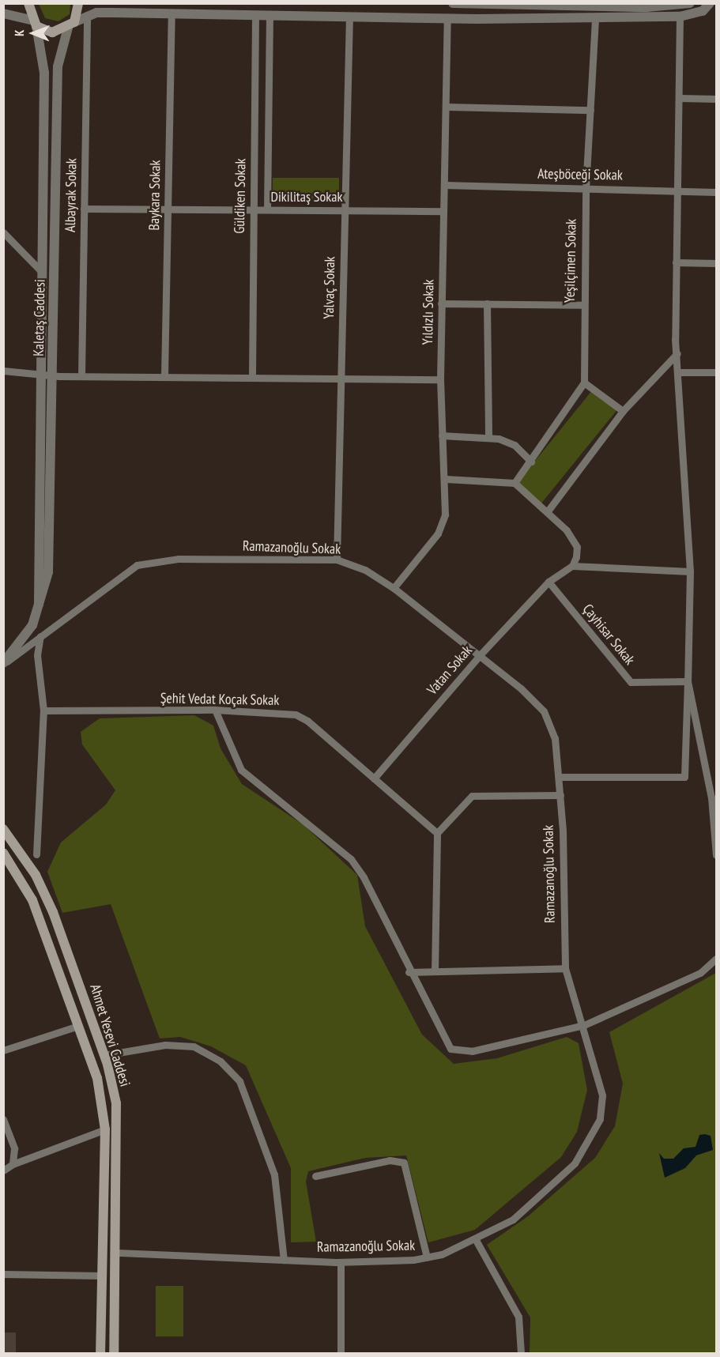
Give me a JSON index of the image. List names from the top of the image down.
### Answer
{
  "streets": {
    "main road": ["Ahmet Yesevi Caddesi"],
    "street": [
      "Ateşböceği Sokak",
      "Albayrak Sokak",
      "Baykara Sokak",
      "Güldiken Sokak",
      "Dikilitaş Sokak",
      "Yeşilçimen Sokak",
      "Yalvaç Sokak",
      "Yıldızlı Sokak",
      "Kaletaş Caddesi",
      "Ramazanoğlu Sokak",
      "Çayhisar Sokak",
      "Vatan Sokak",
      "Şehit Vedat Koçak Sokak"
    ]
  },
  "crossings": [
    ["Ateşböceği Sokak", "Yeşilçimen Sokak"],
    ["Ateşböceği Sokak", "Yıldızlı Sokak"],
    ["Albayrak Sokak", "Dikilitaş Sokak"],
    ["Baykara Sokak", "Dikilitaş Sokak"],
    ["Güldiken Sokak", "Dikilitaş Sokak"],
    ["Dikilitaş Sokak", "Yalvaç Sokak"],
    ["Dikilitaş Sokak", "Yıldızlı Sokak"],
    ["Yalvaç Sokak", "Ramazanoğlu Sokak"],
    ["Yıldızlı Sokak", "Ramazanoğlu Sokak"],
    ["Kaletaş Caddesi", "Ramazanoğlu Sokak"],
    ["Ramazanoğlu Sokak", "Vatan Sokak"],
    ["Ramazanoğlu Sokak", "Ahmet Yesevi Caddesi"],
    ["Çayhisar Sokak", "Vatan Sokak"],
    ["Vatan Sokak", "Şehit Vedat Koçak Sokak"]
  ],
  "north": "left"
}
